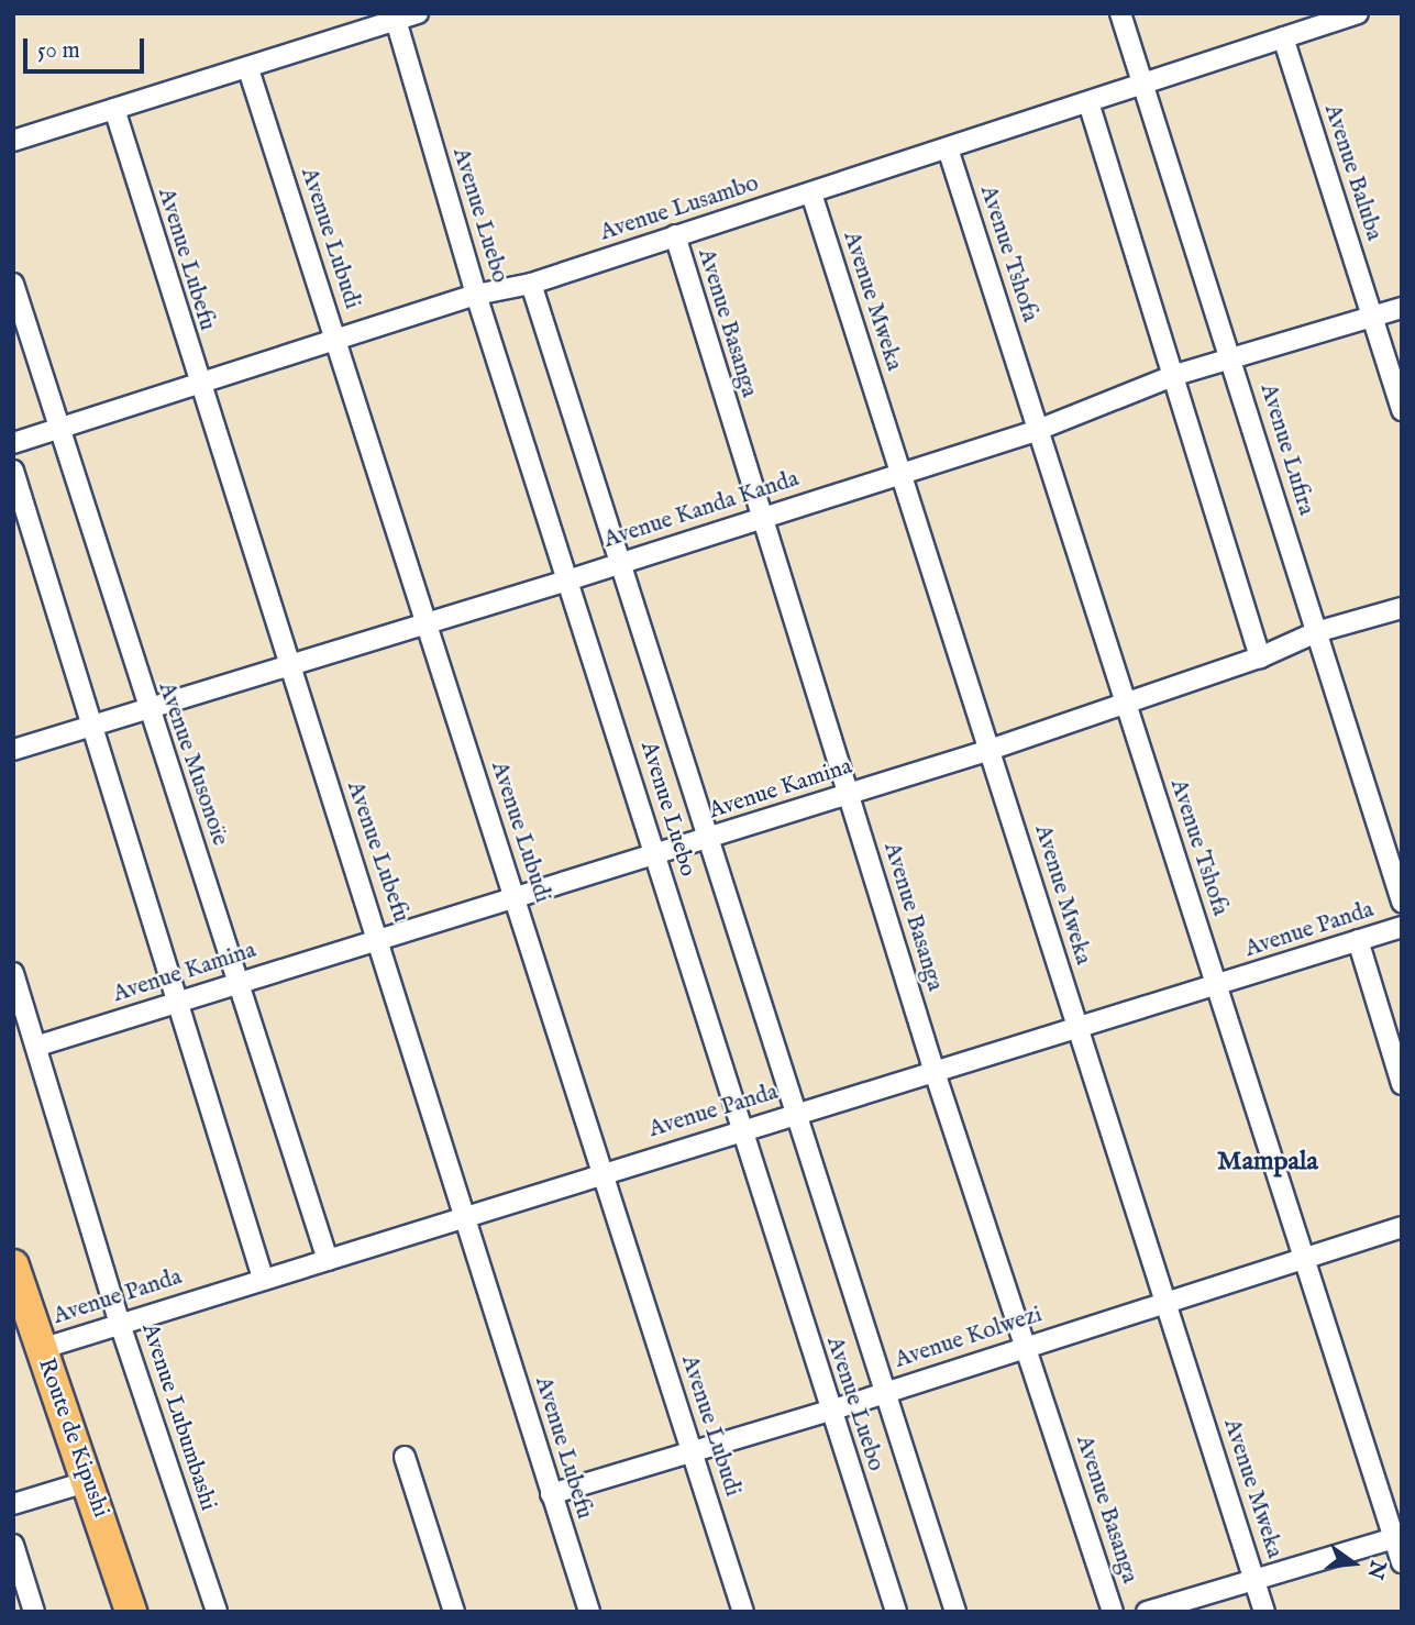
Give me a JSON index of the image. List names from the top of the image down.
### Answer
{
  "streets": {
    "highway": ["Route de Kipushi"],
    "street": [
      "Avenue Baluba",
      "Avenue Lusambo",
      "Avenue Luebo",
      "Avenue Lubudi",
      "Avenue Tshofa",
      "Avenue Lubefu",
      "Avenue Mweka",
      "Avenue Basanga",
      "Avenue Lufira",
      "Avenue Kanda Kanda",
      "Avenue Musonoïe",
      "Avenue Kamina",
      "Avenue Panda",
      "Avenue Kolwezi",
      "Avenue Lubumbashi"
    ]
  },
  "crossings": [
    ["Avenue Baluba", "Avenue Lusambo"],
    ["Avenue Baluba", "Avenue Kanda Kanda"],
    ["Avenue Lusambo", "Avenue Luebo"],
    ["Avenue Lusambo", "Avenue Lubudi"],
    ["Avenue Lusambo", "Avenue Tshofa"],
    ["Avenue Lusambo", "Avenue Lubefu"],
    ["Avenue Lusambo", "Avenue Mweka"],
    ["Avenue Lusambo", "Avenue Basanga"],
    ["Avenue Lusambo", "Avenue Lufira"],
    ["Avenue Lusambo", "Avenue Musonoïe"],
    ["Avenue Luebo", "Avenue Kanda Kanda"],
    ["Avenue Luebo", "Avenue Kamina"],
    ["Avenue Luebo", "Avenue Panda"],
    ["Avenue Luebo", "Avenue Kolwezi"],
    ["Avenue Lubudi", "Avenue Kanda Kanda"],
    ["Avenue Lubudi", "Avenue Kamina"],
    ["Avenue Lubudi", "Avenue Panda"],
    ["Avenue Lubudi", "Avenue Kolwezi"],
    ["Avenue Tshofa", "Avenue Kanda Kanda"],
    ["Avenue Tshofa", "Avenue Kamina"],
    ["Avenue Tshofa", "Avenue Panda"],
    ["Avenue Tshofa", "Avenue Kolwezi"],
    ["Avenue Lubefu", "Avenue Kanda Kanda"],
    ["Avenue Lubefu", "Avenue Kamina"],
    ["Avenue Lubefu", "Avenue Panda"],
    ["Avenue Lubefu", "Avenue Kolwezi"],
    ["Avenue Mweka", "Avenue Kanda Kanda"],
    ["Avenue Mweka", "Avenue Kamina"],
    ["Avenue Mweka", "Avenue Panda"],
    ["Avenue Mweka", "Avenue Kolwezi"],
    ["Avenue Basanga", "Avenue Kanda Kanda"],
    ["Avenue Basanga", "Avenue Kamina"],
    ["Avenue Basanga", "Avenue Panda"],
    ["Avenue Basanga", "Avenue Kolwezi"],
    ["Avenue Lufira", "Avenue Kanda Kanda"],
    ["Avenue Lufira", "Avenue Kamina"],
    ["Avenue Kanda Kanda", "Avenue Musonoïe"],
    ["Avenue Musonoïe", "Avenue Kamina"],
    ["Avenue Musonoïe", "Avenue Panda"],
    ["Avenue Kamina", "Avenue Lubumbashi"],
    ["Avenue Panda", "Avenue Lubumbashi"],
    ["Avenue Panda", "Route de Kipushi"]
  ],
  "districts": ["Mampala"],
  "scale_bar": "50 m",
  "north": "right"
}
